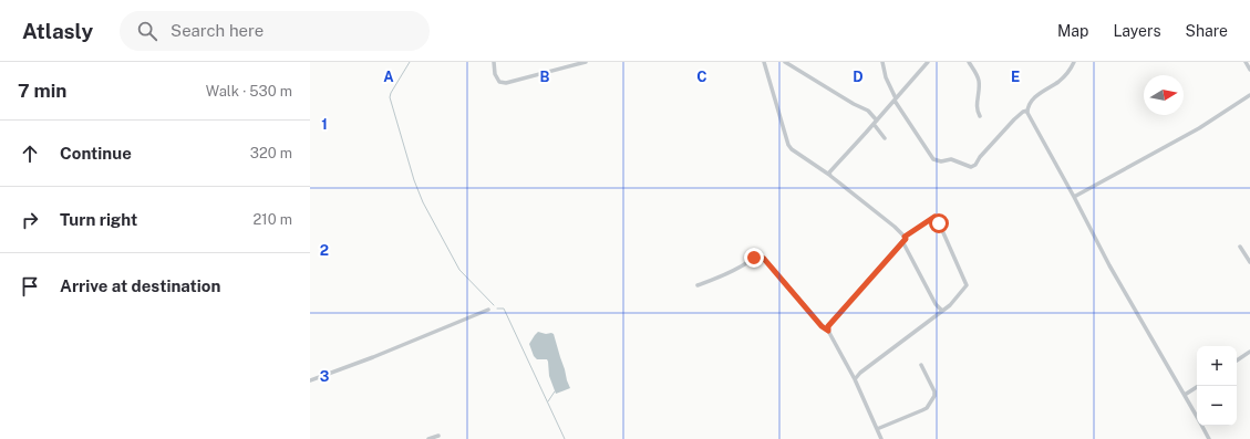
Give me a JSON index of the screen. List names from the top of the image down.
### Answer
{
  "north": "right",
  "page": {
    "header": "Atlasly",
    "search": "Search here",
    "nav": ["Map", "Layers", "Share"],
    "heading": ["7 min", "Walk · 530 m"],
    "list": [
      ["Continue", "320 m"],
      ["Turn right", "210 m"],
      "Arrive at destination"
    ],
    "map_buttons": ["+", "−"]
  },
  "grid": {
    "columns": [
      "A",
      "B",
      "C",
      "D",
      "E"
    ],
    "rows": ["1", "2", "3"]
  }
}
